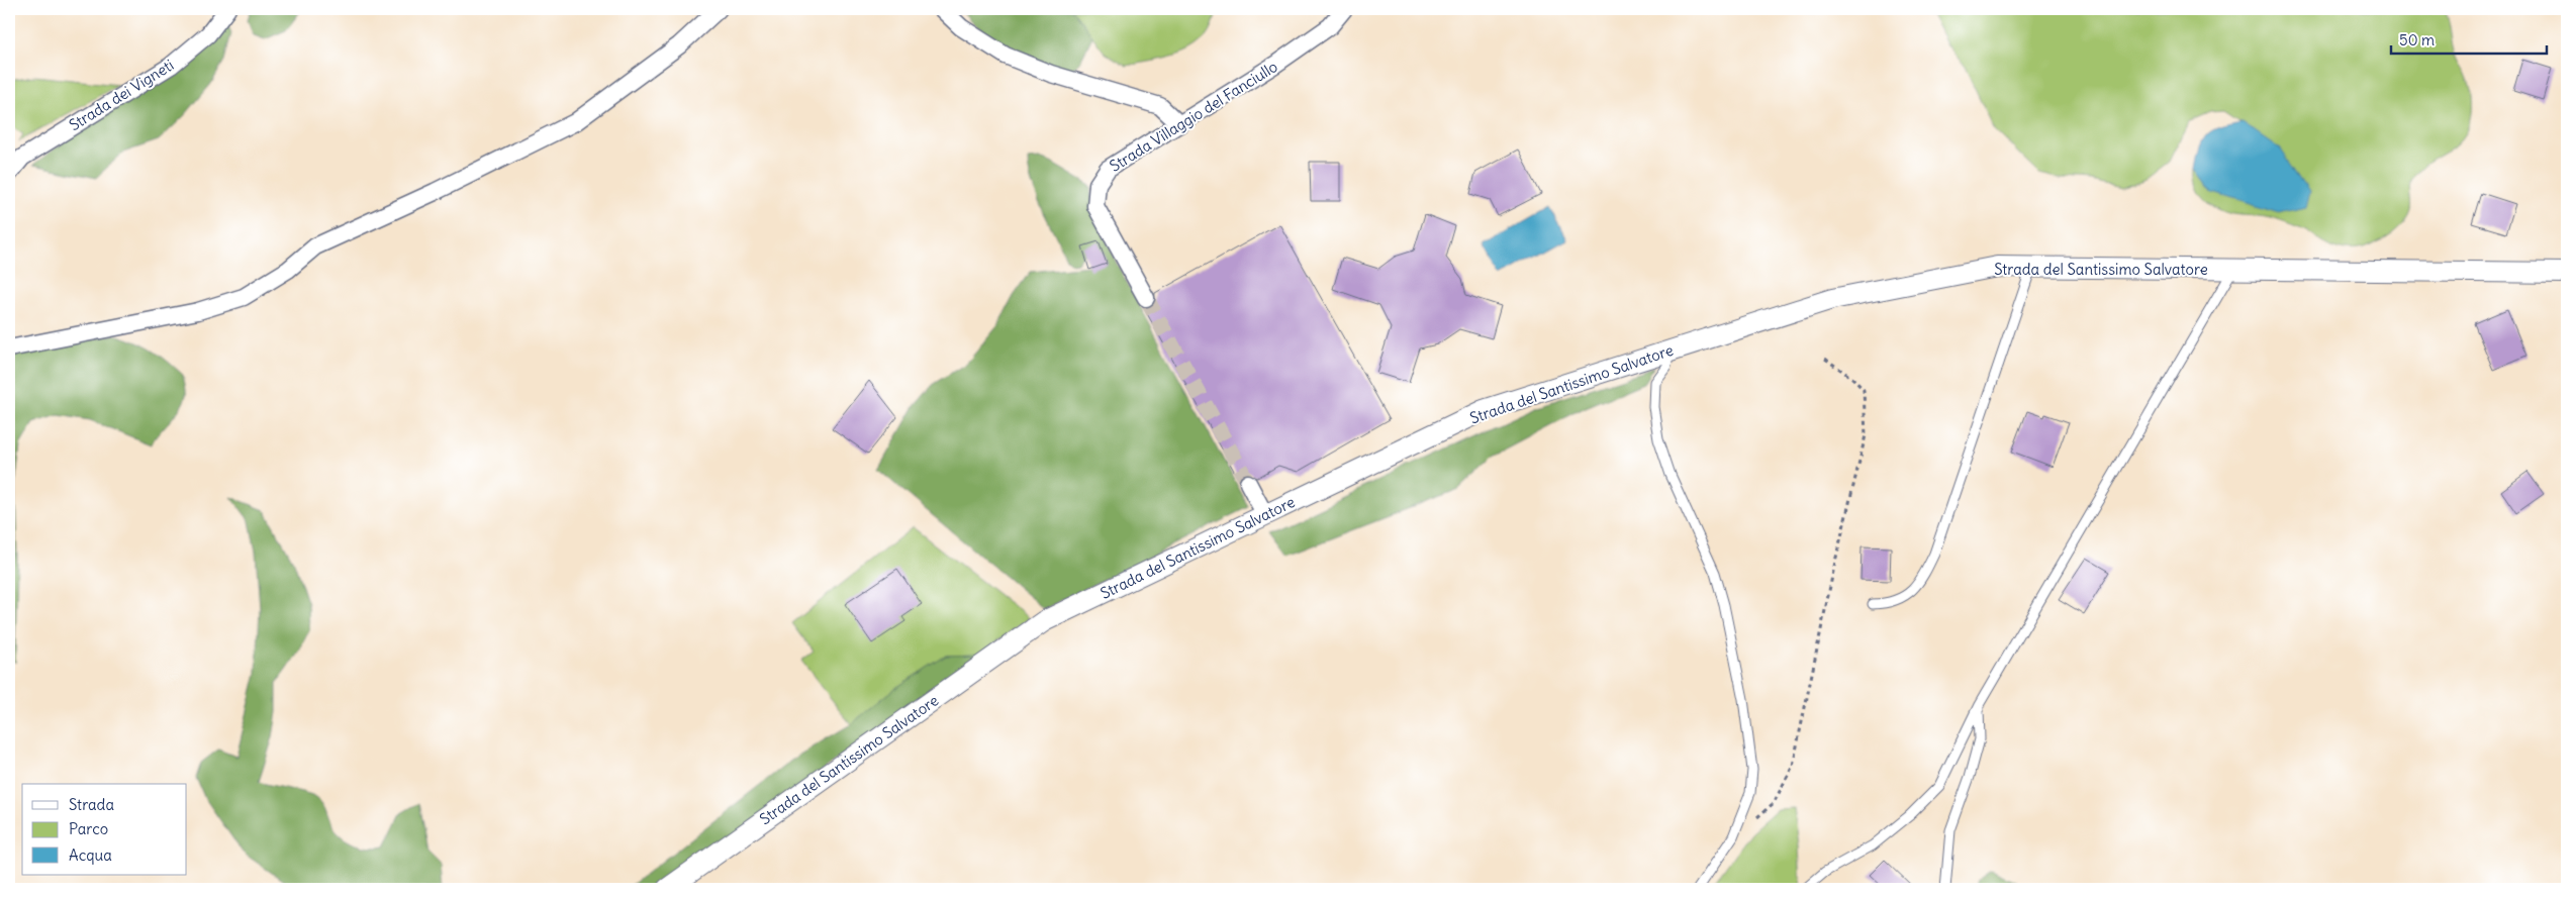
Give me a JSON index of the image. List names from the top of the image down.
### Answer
{
  "streets": {
    "street": ["Strada dei Vigneti", "Strada Villaggio del Fanciullo", "Strada del Santissimo Salvatore"]
  },
  "legend": ["Strada", "Parco", "Acqua"],
  "scale_bar": "50 m"
}
